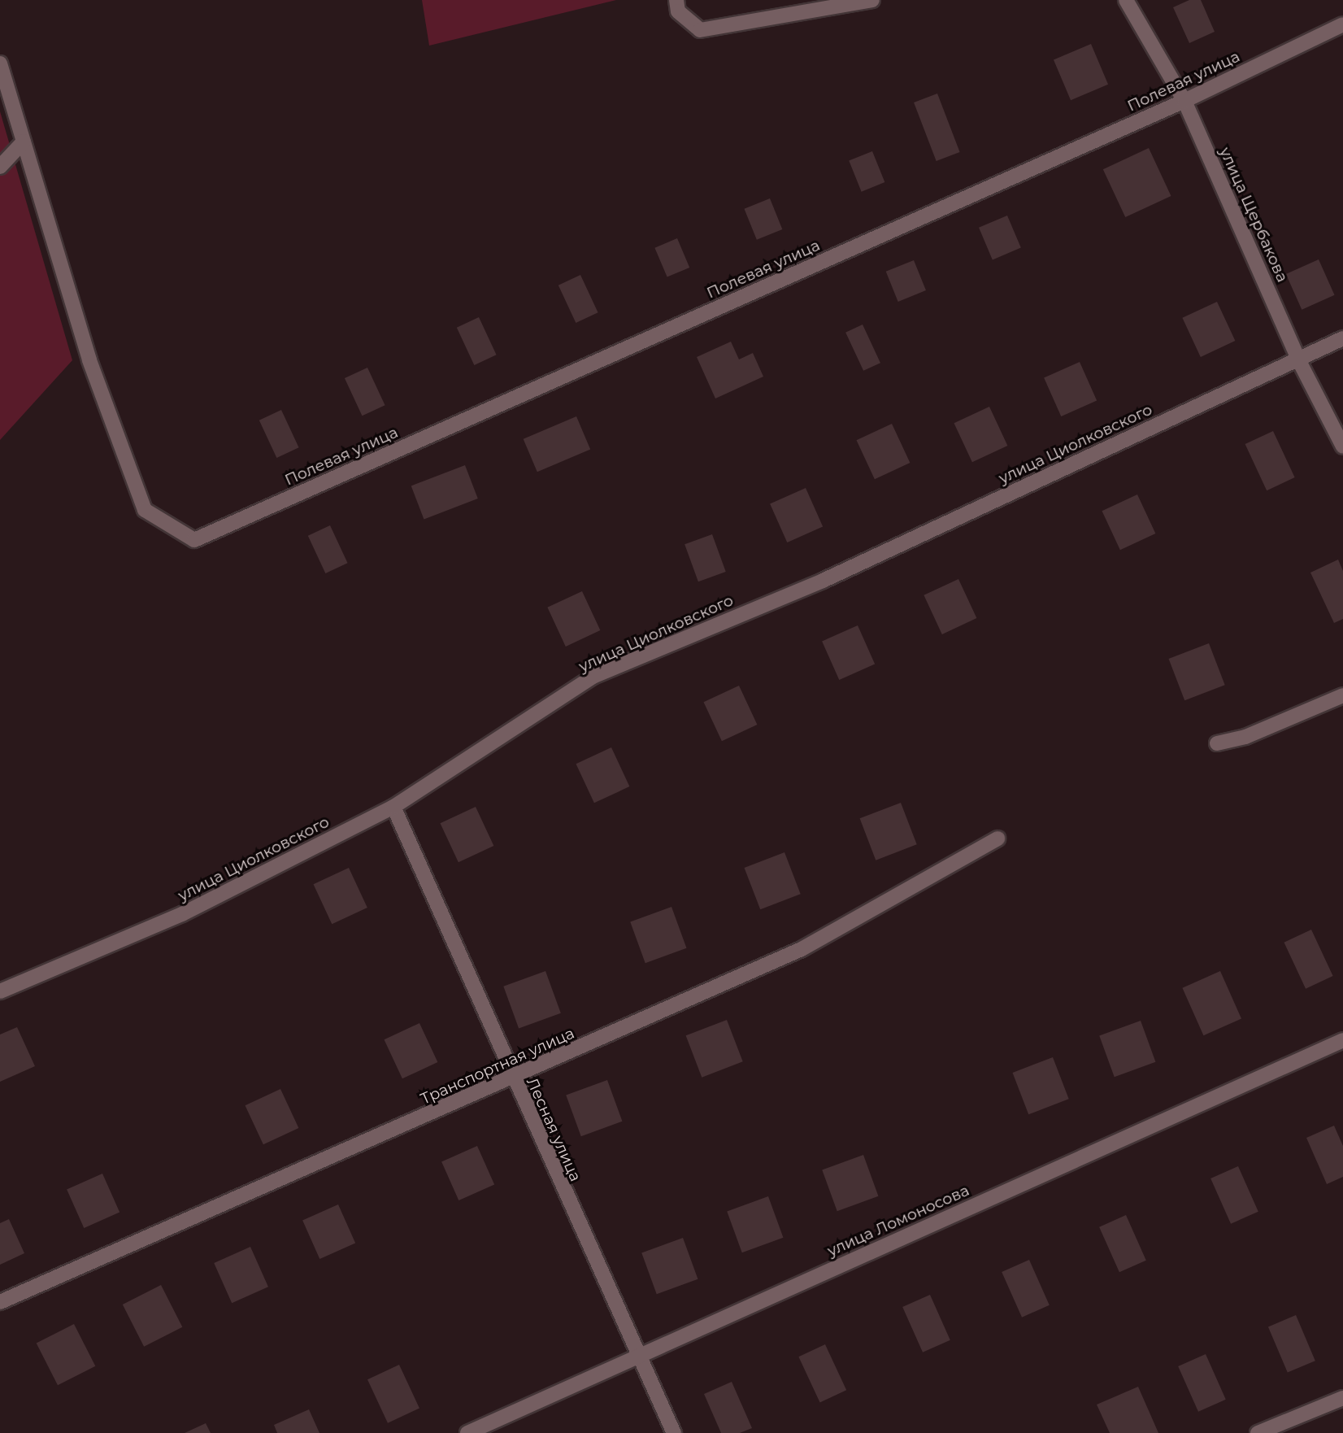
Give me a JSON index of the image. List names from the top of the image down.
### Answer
{
  "streets": {
    "street": [
      "Полевая улица",
      "улица Щербакова",
      "улица Циолковского",
      "Транспортная улица",
      "Лесная улица",
      "улица Ломоносова"
    ]
  },
  "crossings": [
    ["Полевая улица", "улица Щербакова"],
    ["улица Щербакова", "улица Циолковского"],
    ["улица Циолковского", "Лесная улица"],
    ["Транспортная улица", "Лесная улица"],
    ["Лесная улица", "улица Ломоносова"]
  ]
}
